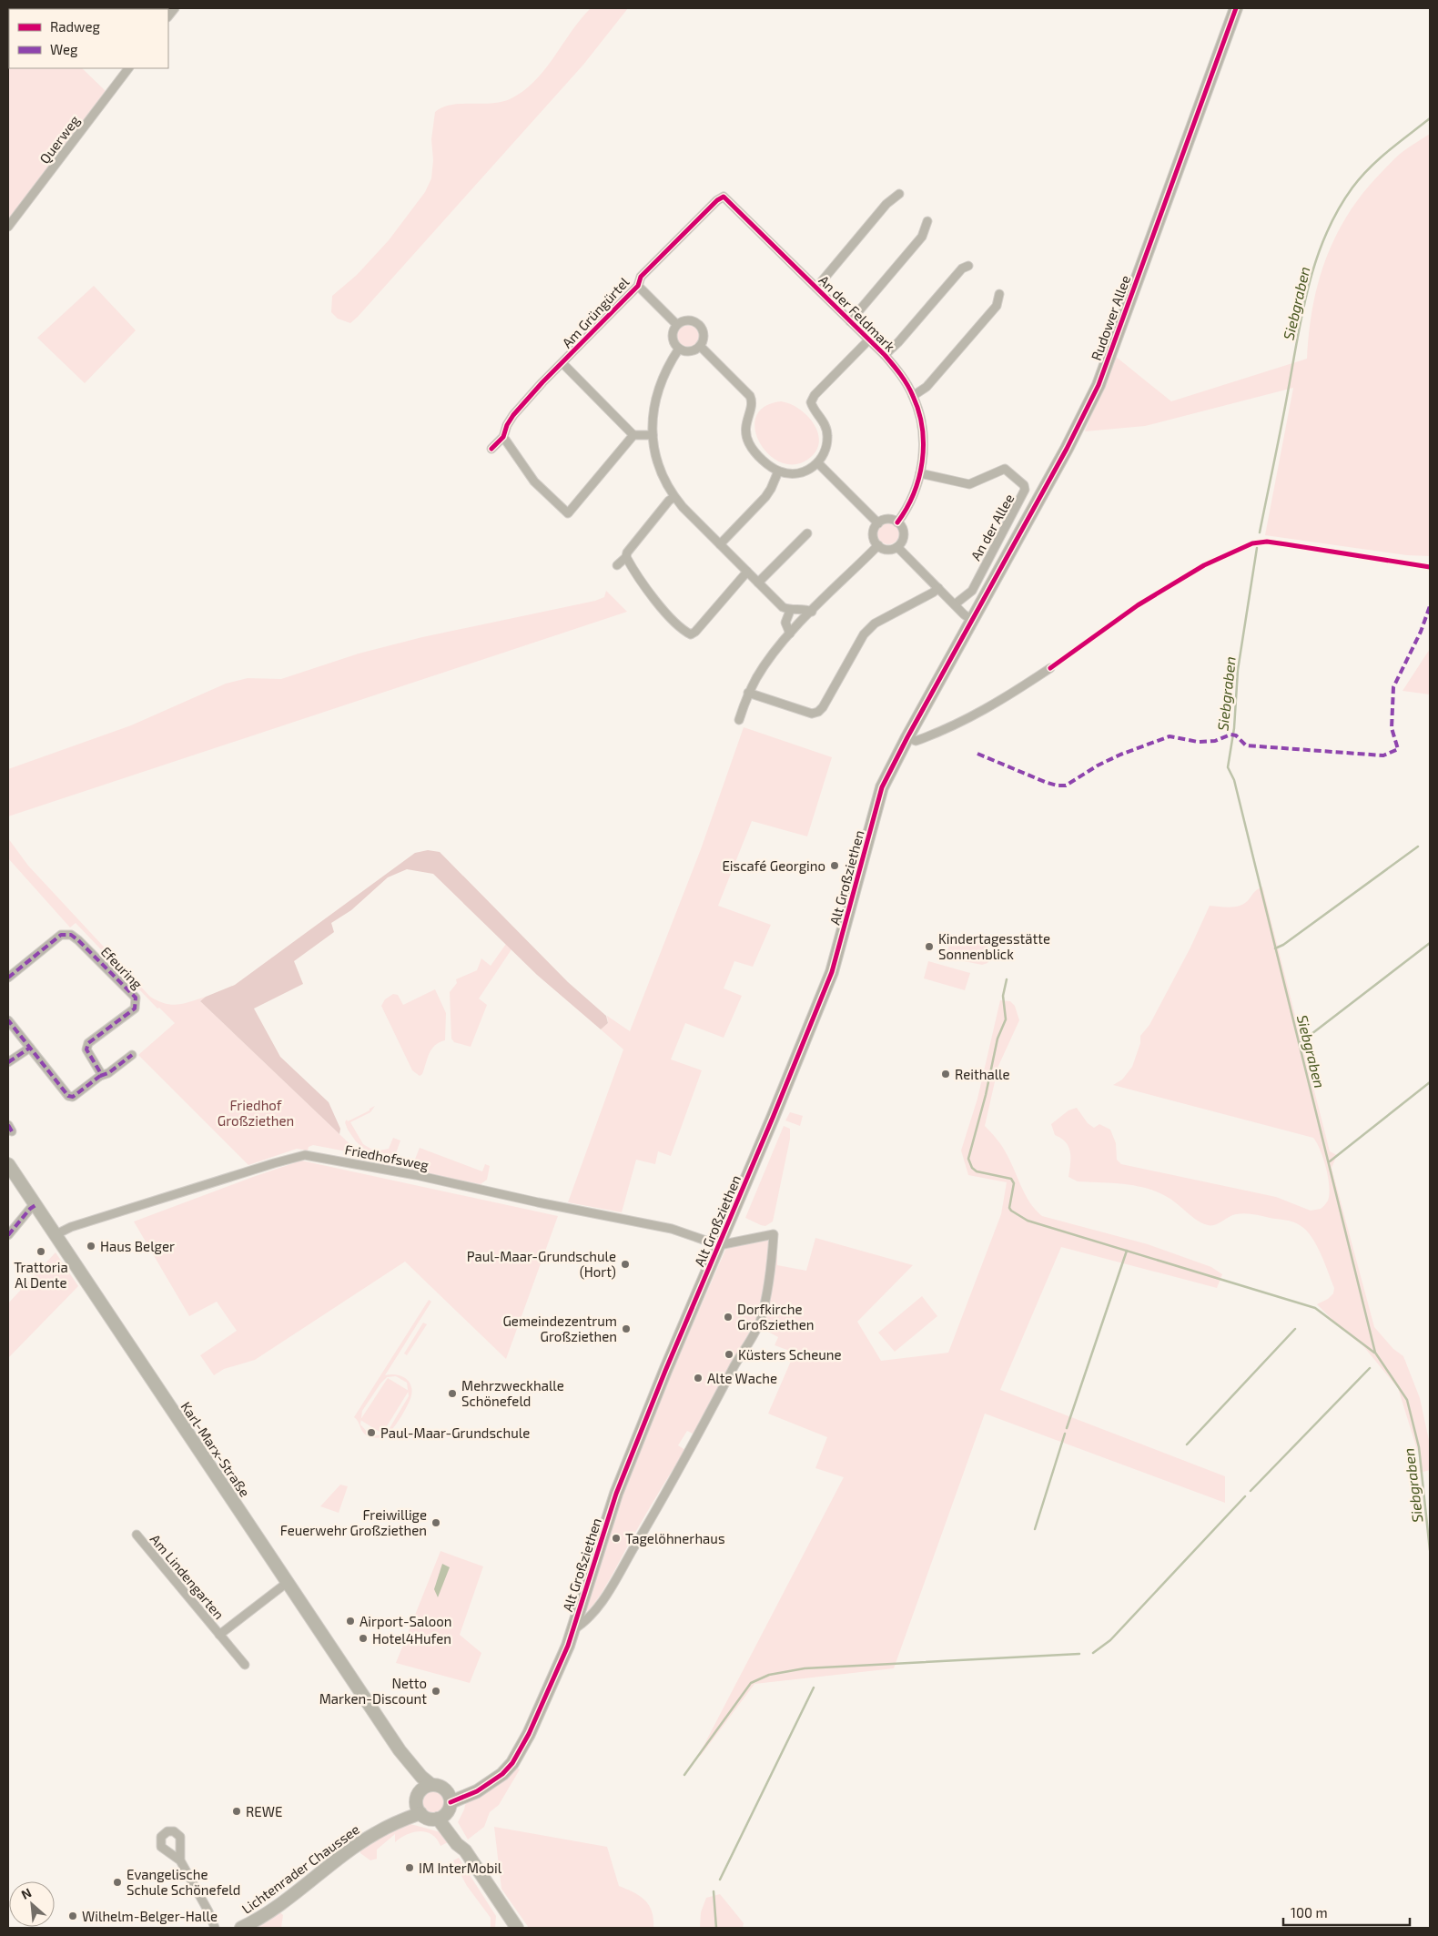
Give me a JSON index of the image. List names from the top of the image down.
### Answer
{
  "streets": {
    "street": [
      "Querweg",
      "Am Grüngürtel",
      "An der Feldmark",
      "Rudower Allee",
      "An der Allee",
      "Alt Großziethen",
      "Efeuring",
      "Friedhofsweg",
      "Karl-Marx-Straße",
      "Am Lindengarten",
      "Lichtenrader Chaussee"
    ]
  },
  "crossings": [
    ["Am Grüngürtel", "An der Feldmark"],
    ["An der Feldmark", "An der Allee"],
    ["Rudower Allee", "Alt Großziethen"],
    ["Alt Großziethen", "Friedhofsweg"],
    ["Friedhofsweg", "Karl-Marx-Straße"],
    ["Karl-Marx-Straße", "Am Lindengarten"]
  ],
  "water": ["Siebgraben"],
  "parks": ["Friedhof Großziethen"],
  "places": [
    "Eiscafé Georgino",
    "Kindertagesstätte Sonnenblick",
    "Reithalle",
    "Haus Belger",
    "Trattoria Al Dente",
    "Paul-Maar-Grundschule (Hort)",
    "Dorfkirche Großziethen",
    "Gemeindezentrum Großziethen",
    "Küsters Scheune",
    "Alte Wache",
    "Mehrzweckhalle Schönefeld",
    "Paul-Maar-Grundschule",
    "Freiwillige Feuerwehr Großziethen",
    "Tagelöhnerhaus",
    "Airport-Saloon",
    "Hotel4Hufen",
    "Netto Marken-Discount",
    "REWE",
    "IM InterMobil",
    "Evangelische Schule Schönefeld",
    "Wilhelm-Belger-Halle"
  ],
  "legend": ["Radweg", "Weg"],
  "scale_bar": "100 m",
  "north": "top left"
}
